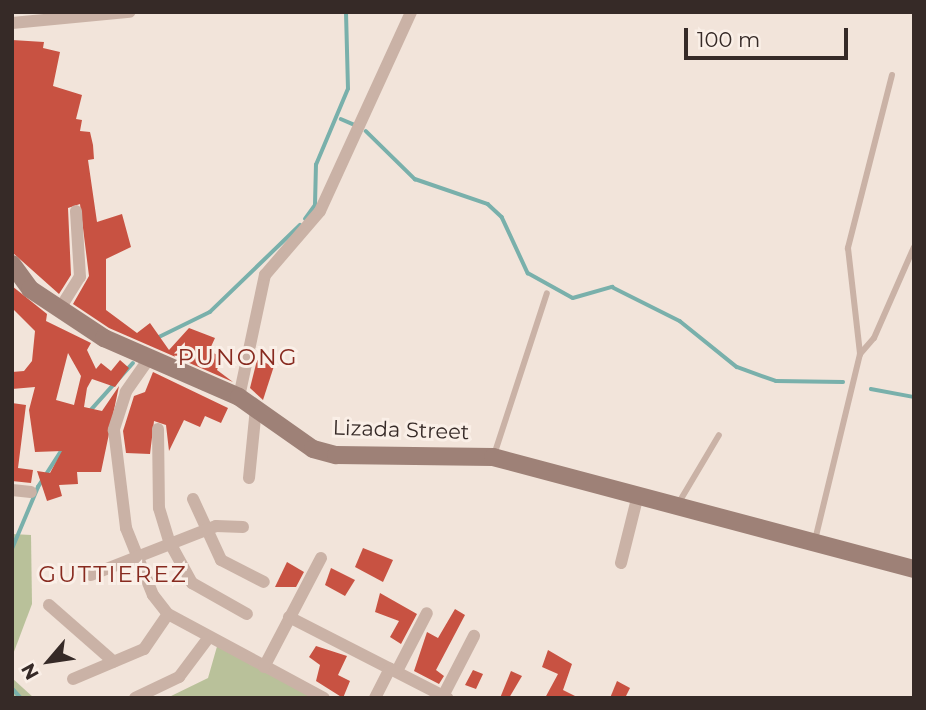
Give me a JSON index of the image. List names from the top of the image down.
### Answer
{
  "streets": {
    "street": ["Lizada Street"]
  },
  "districts": ["PUNONG", "GUTTIEREZ"],
  "scale_bar": "100 m",
  "north": "bottom left"
}
